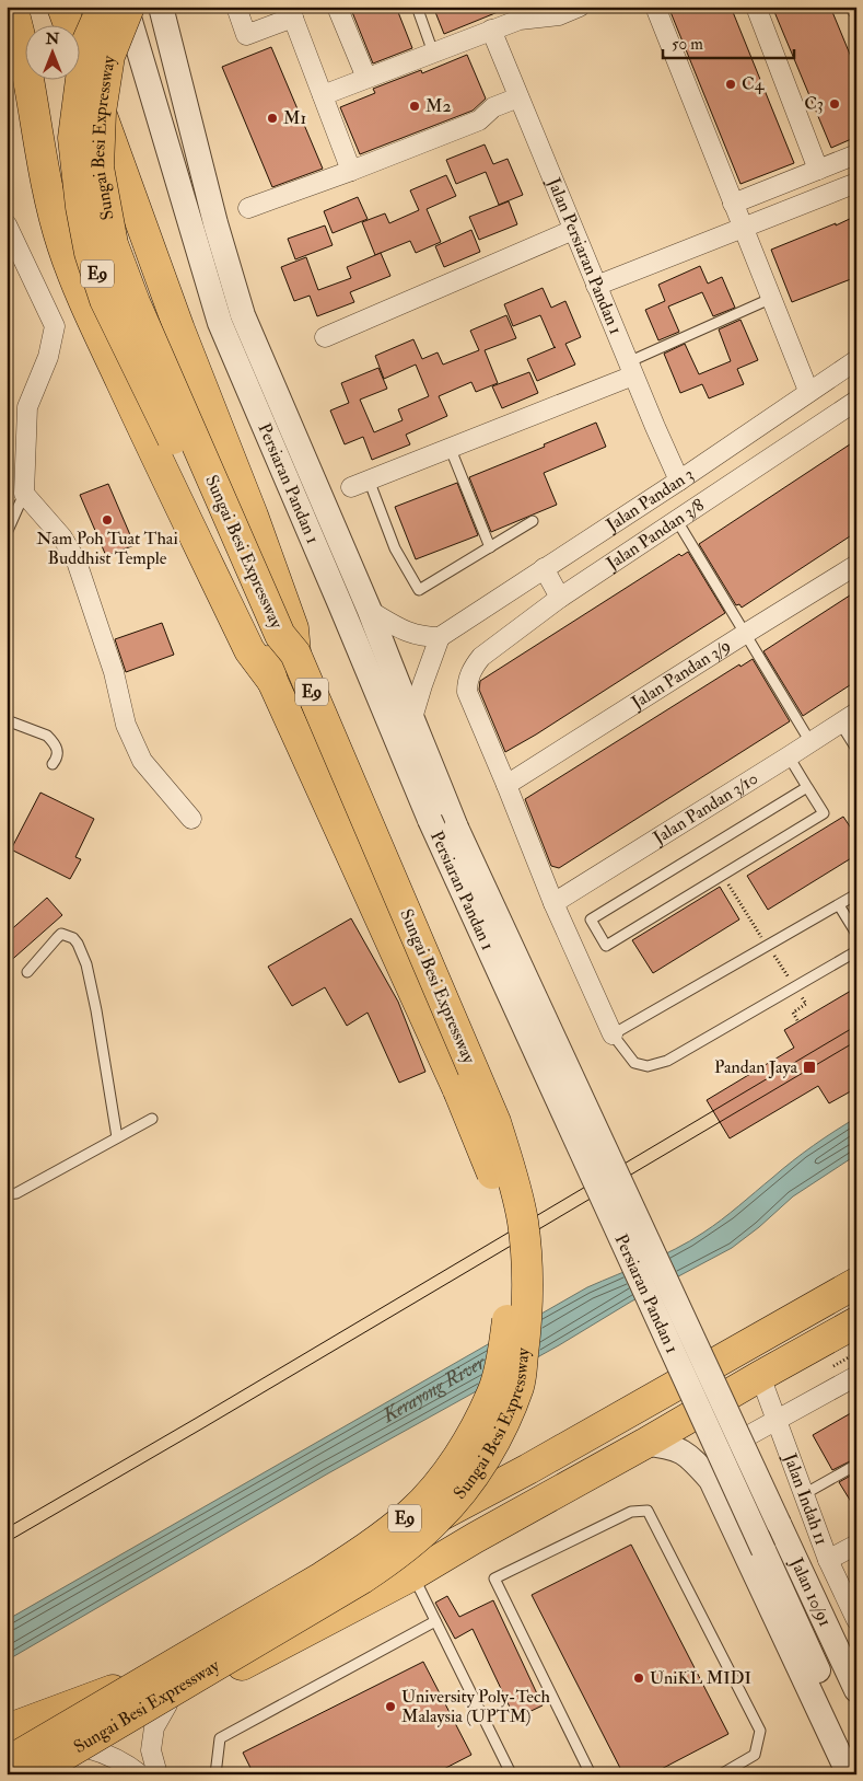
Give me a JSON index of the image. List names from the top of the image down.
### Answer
{
  "streets": {
    "highway": ["Sungai Besi Expressway", "E9"],
    "street": [
      "Jalan Persiaran Pandan 1",
      "Persiaran Pandan 1",
      "Jalan Pandan 3",
      "Jalan Pandan 3/8",
      "Jalan Pandan 3/9",
      "Jalan Pandan 3/10",
      "Jalan Indah 11",
      "Jalan 10/91"
    ]
  },
  "crossings": [
    ["Sungai Besi Expressway", "Persiaran Pandan 1"],
    ["Jalan Persiaran Pandan 1", "Jalan Pandan 3"],
    ["Persiaran Pandan 1", "Jalan 10/91"],
    ["Jalan Pandan 3/8", "Jalan Pandan 3/9"]
  ],
  "water": ["Kerayong River"],
  "places": {
    "other": [
      "C4",
      "C3",
      "M2",
      "M1",
      "Nam Poh Tuat Thai Buddhist Temple",
      "UniKL MIDI",
      "University Poly-Tech Malaysia (UPTM)"
    ],
    "transit": ["Pandan Jaya"]
  },
  "scale_bar": "50 m",
  "north": "top"
}
